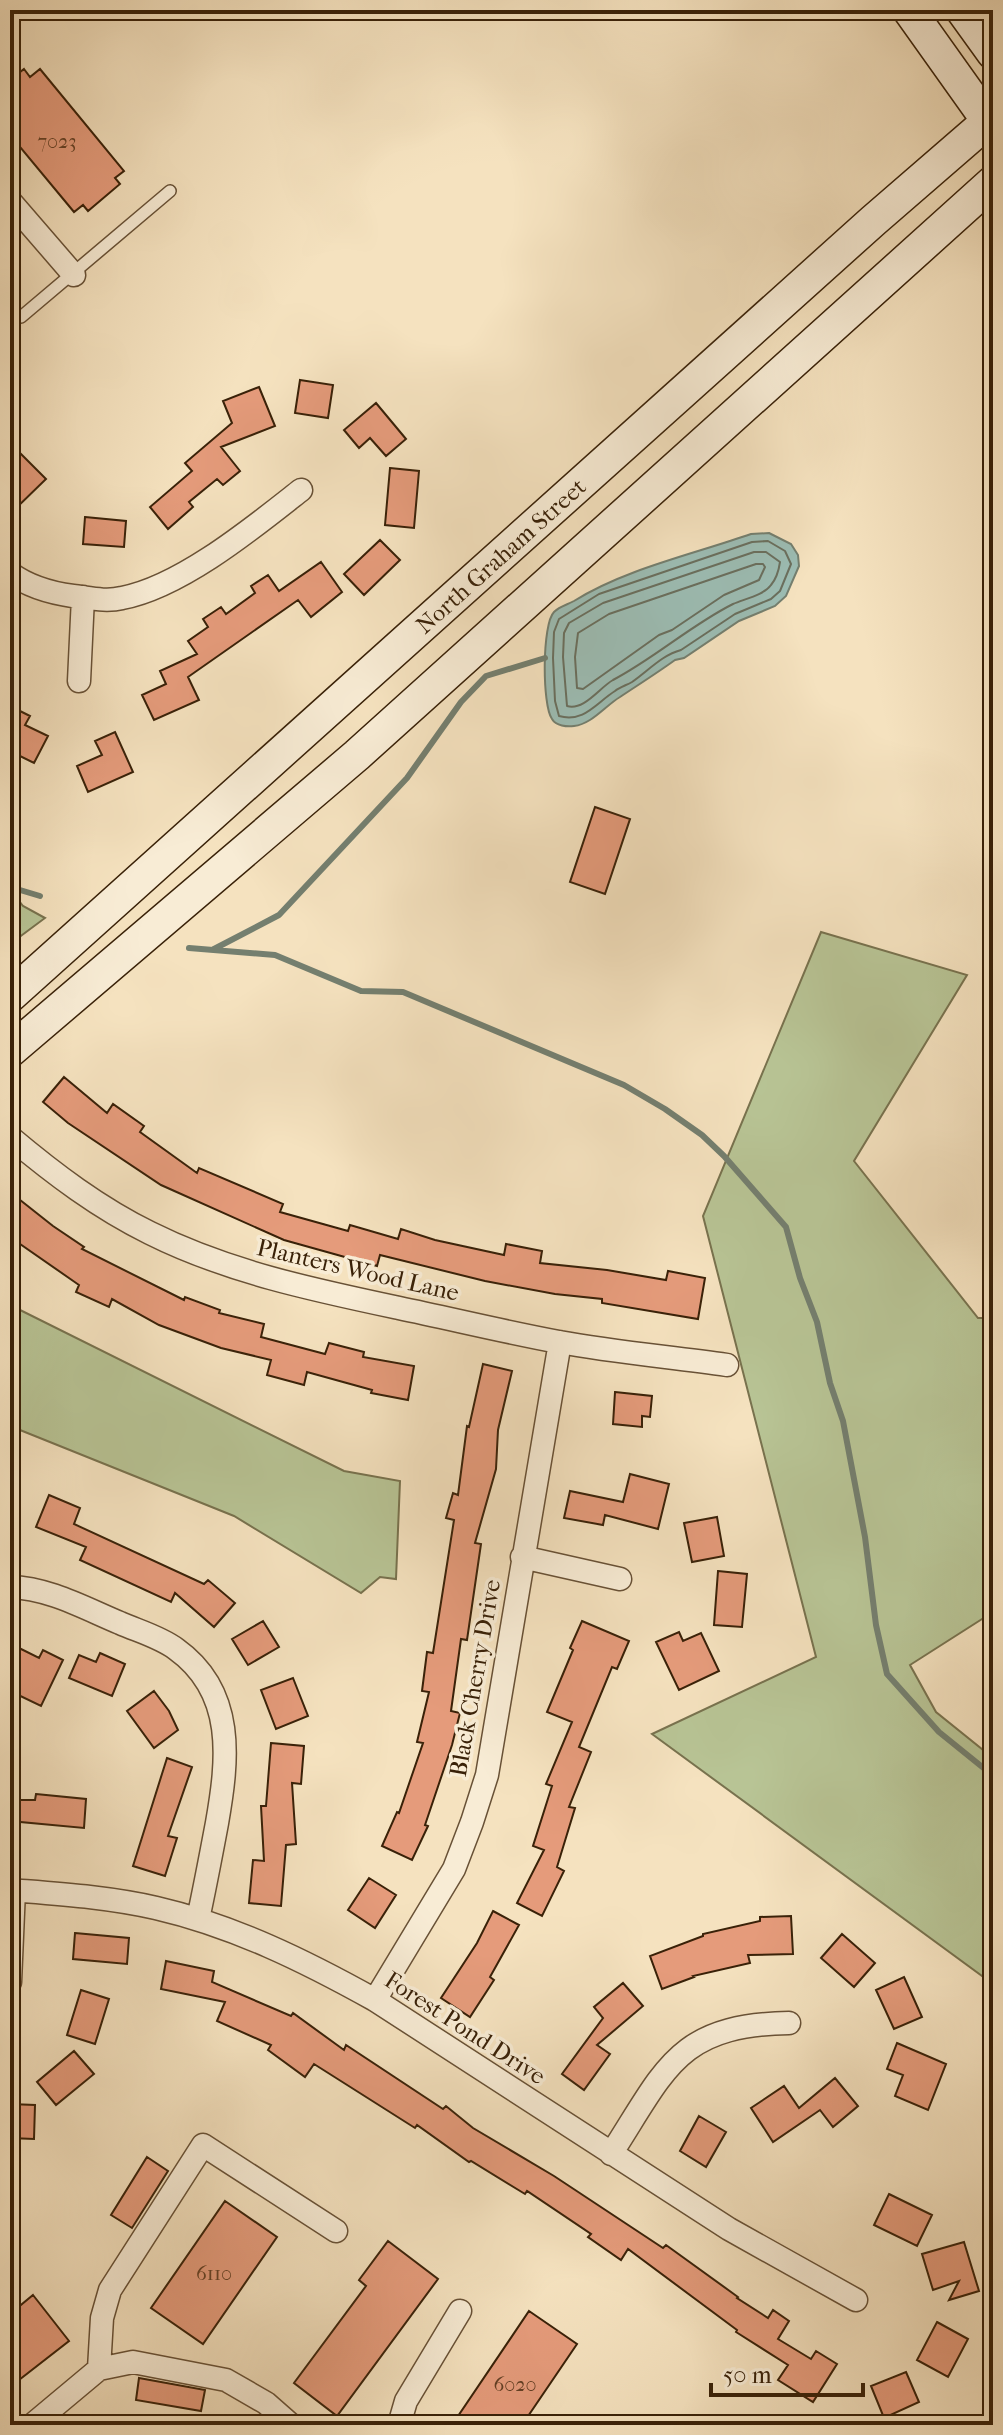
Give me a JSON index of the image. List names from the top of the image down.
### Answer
{
  "streets": {
    "main road": ["North Graham Street"],
    "street": ["Planters Wood Lane", "Black Cherry Drive", "Forest Pond Drive"]
  },
  "crossings": [
    ["Planters Wood Lane", "Black Cherry Drive"],
    ["Black Cherry Drive", "Forest Pond Drive"]
  ],
  "house_numbers": ["7023", "6110", "6020"],
  "scale_bar": "50 m"
}
